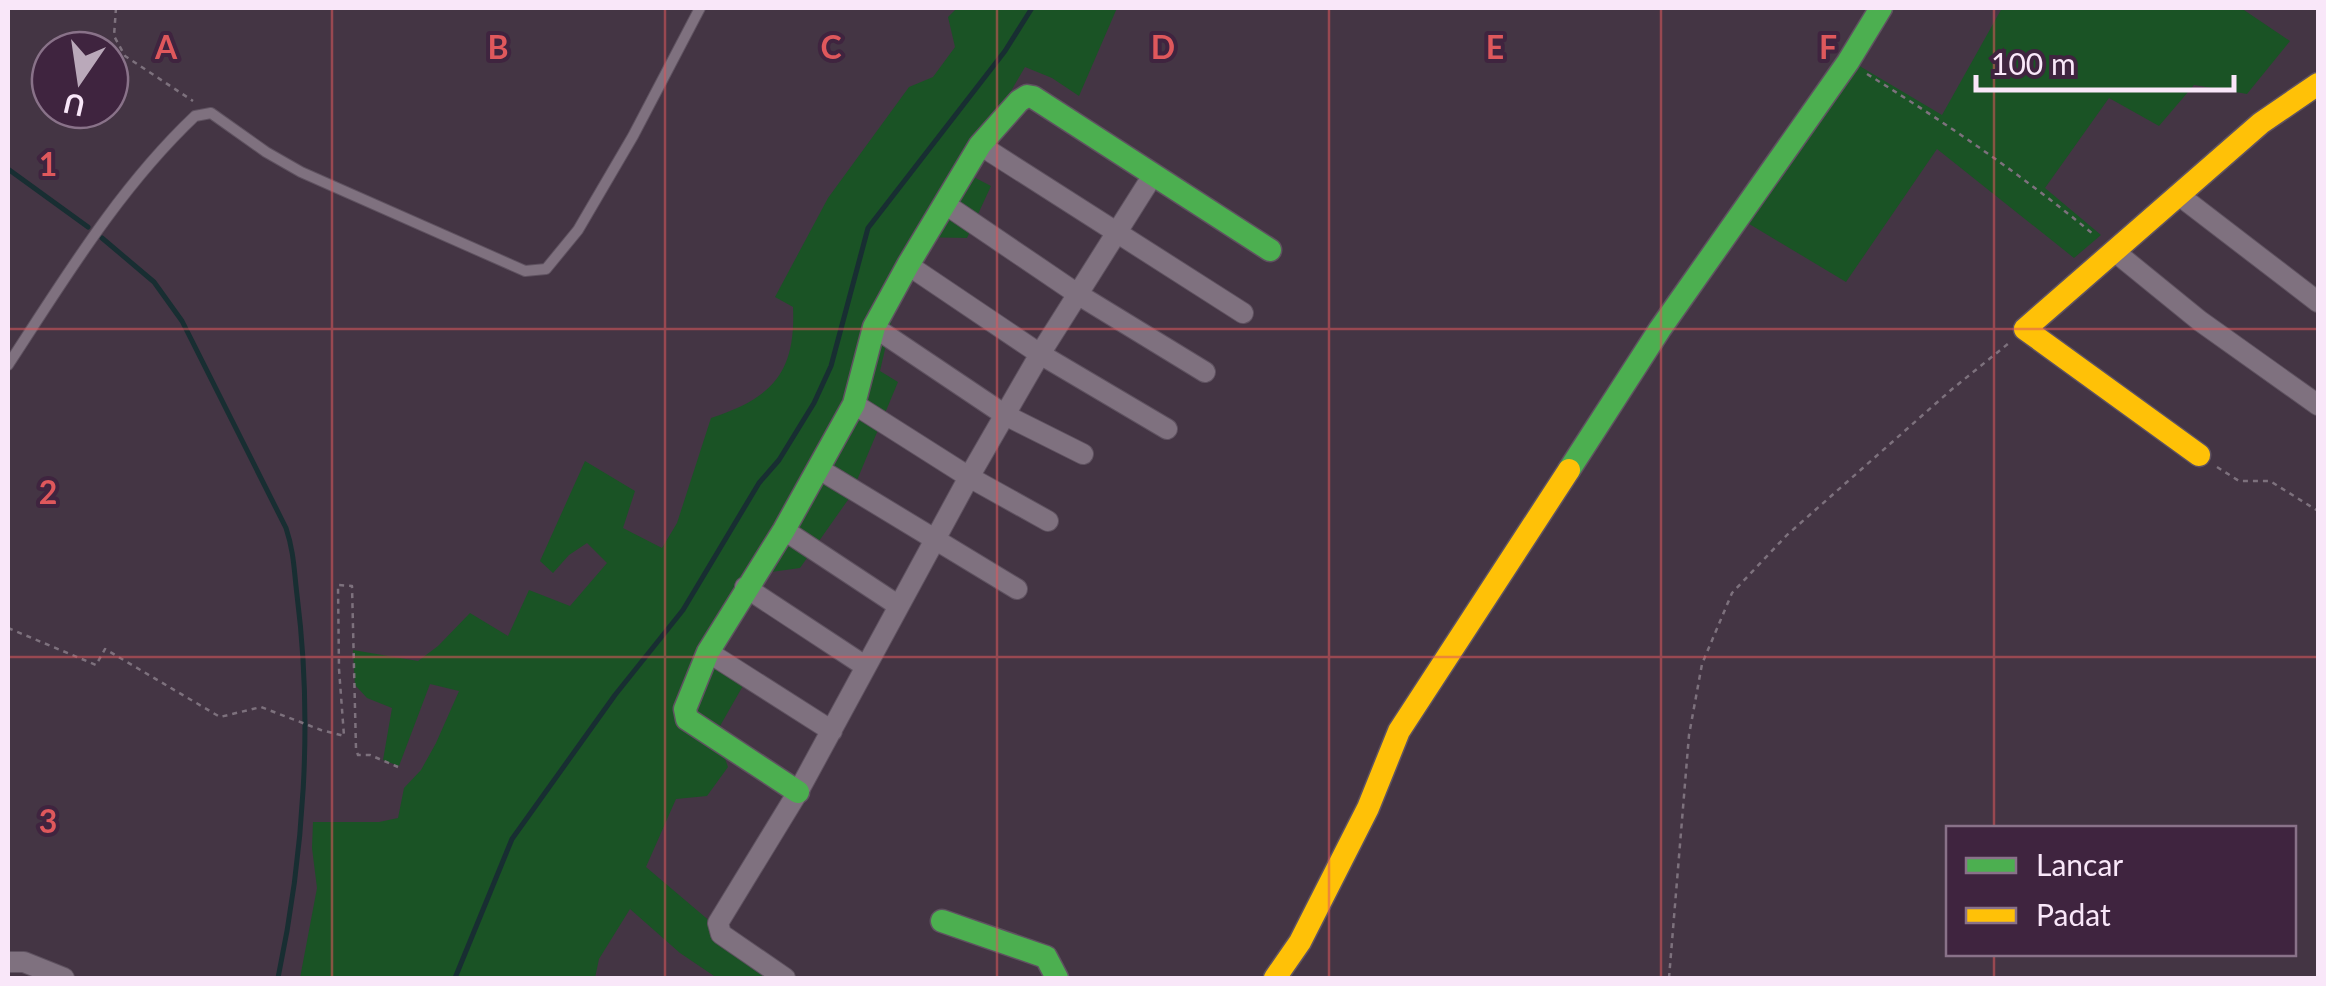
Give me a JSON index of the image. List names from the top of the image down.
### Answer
{
  "legend": ["Lancar", "Padat"],
  "scale_bar": "100 m",
  "north": "bottom",
  "grid": {
    "columns": [
      "A",
      "B",
      "C",
      "D",
      "E",
      "F"
    ],
    "rows": ["1", "2", "3"]
  }
}
